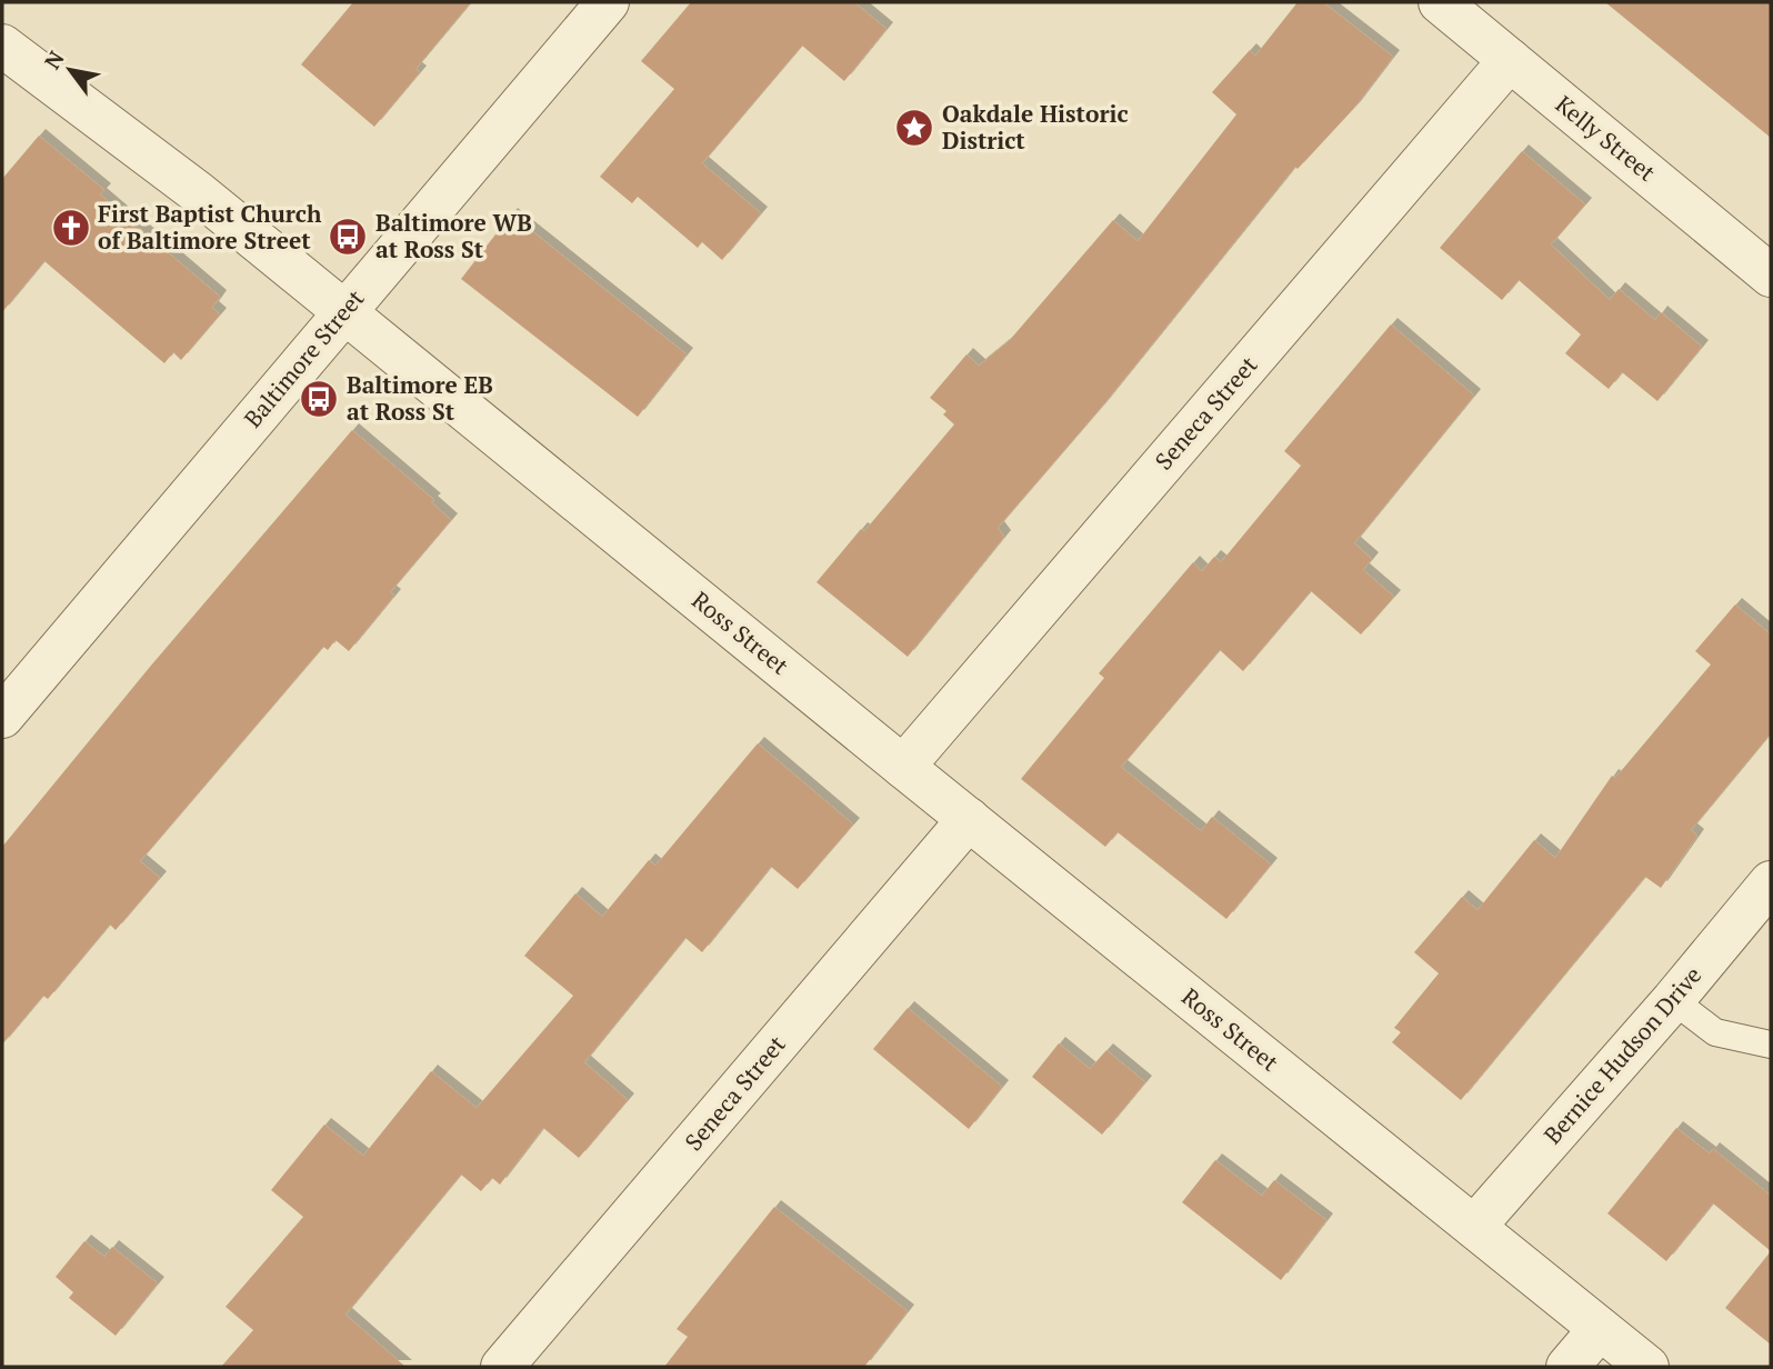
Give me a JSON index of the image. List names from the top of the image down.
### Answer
{
  "streets": {
    "street": [
      "Kelly Street",
      "Baltimore Street",
      "Seneca Street",
      "Ross Street",
      "Bernice Hudson Drive"
    ]
  },
  "crossings": [
    ["Kelly Street", "Seneca Street"],
    ["Baltimore Street", "Ross Street"],
    ["Seneca Street", "Ross Street"],
    ["Ross Street", "Bernice Hudson Drive"]
  ],
  "places": {
    "place": ["Oakdale Historic District"],
    "church": ["First Baptist Church of Baltimore Street"],
    "bus stop": ["Baltimore WB at Ross St", "Baltimore EB at Ross St"]
  },
  "north": "top left"
}
